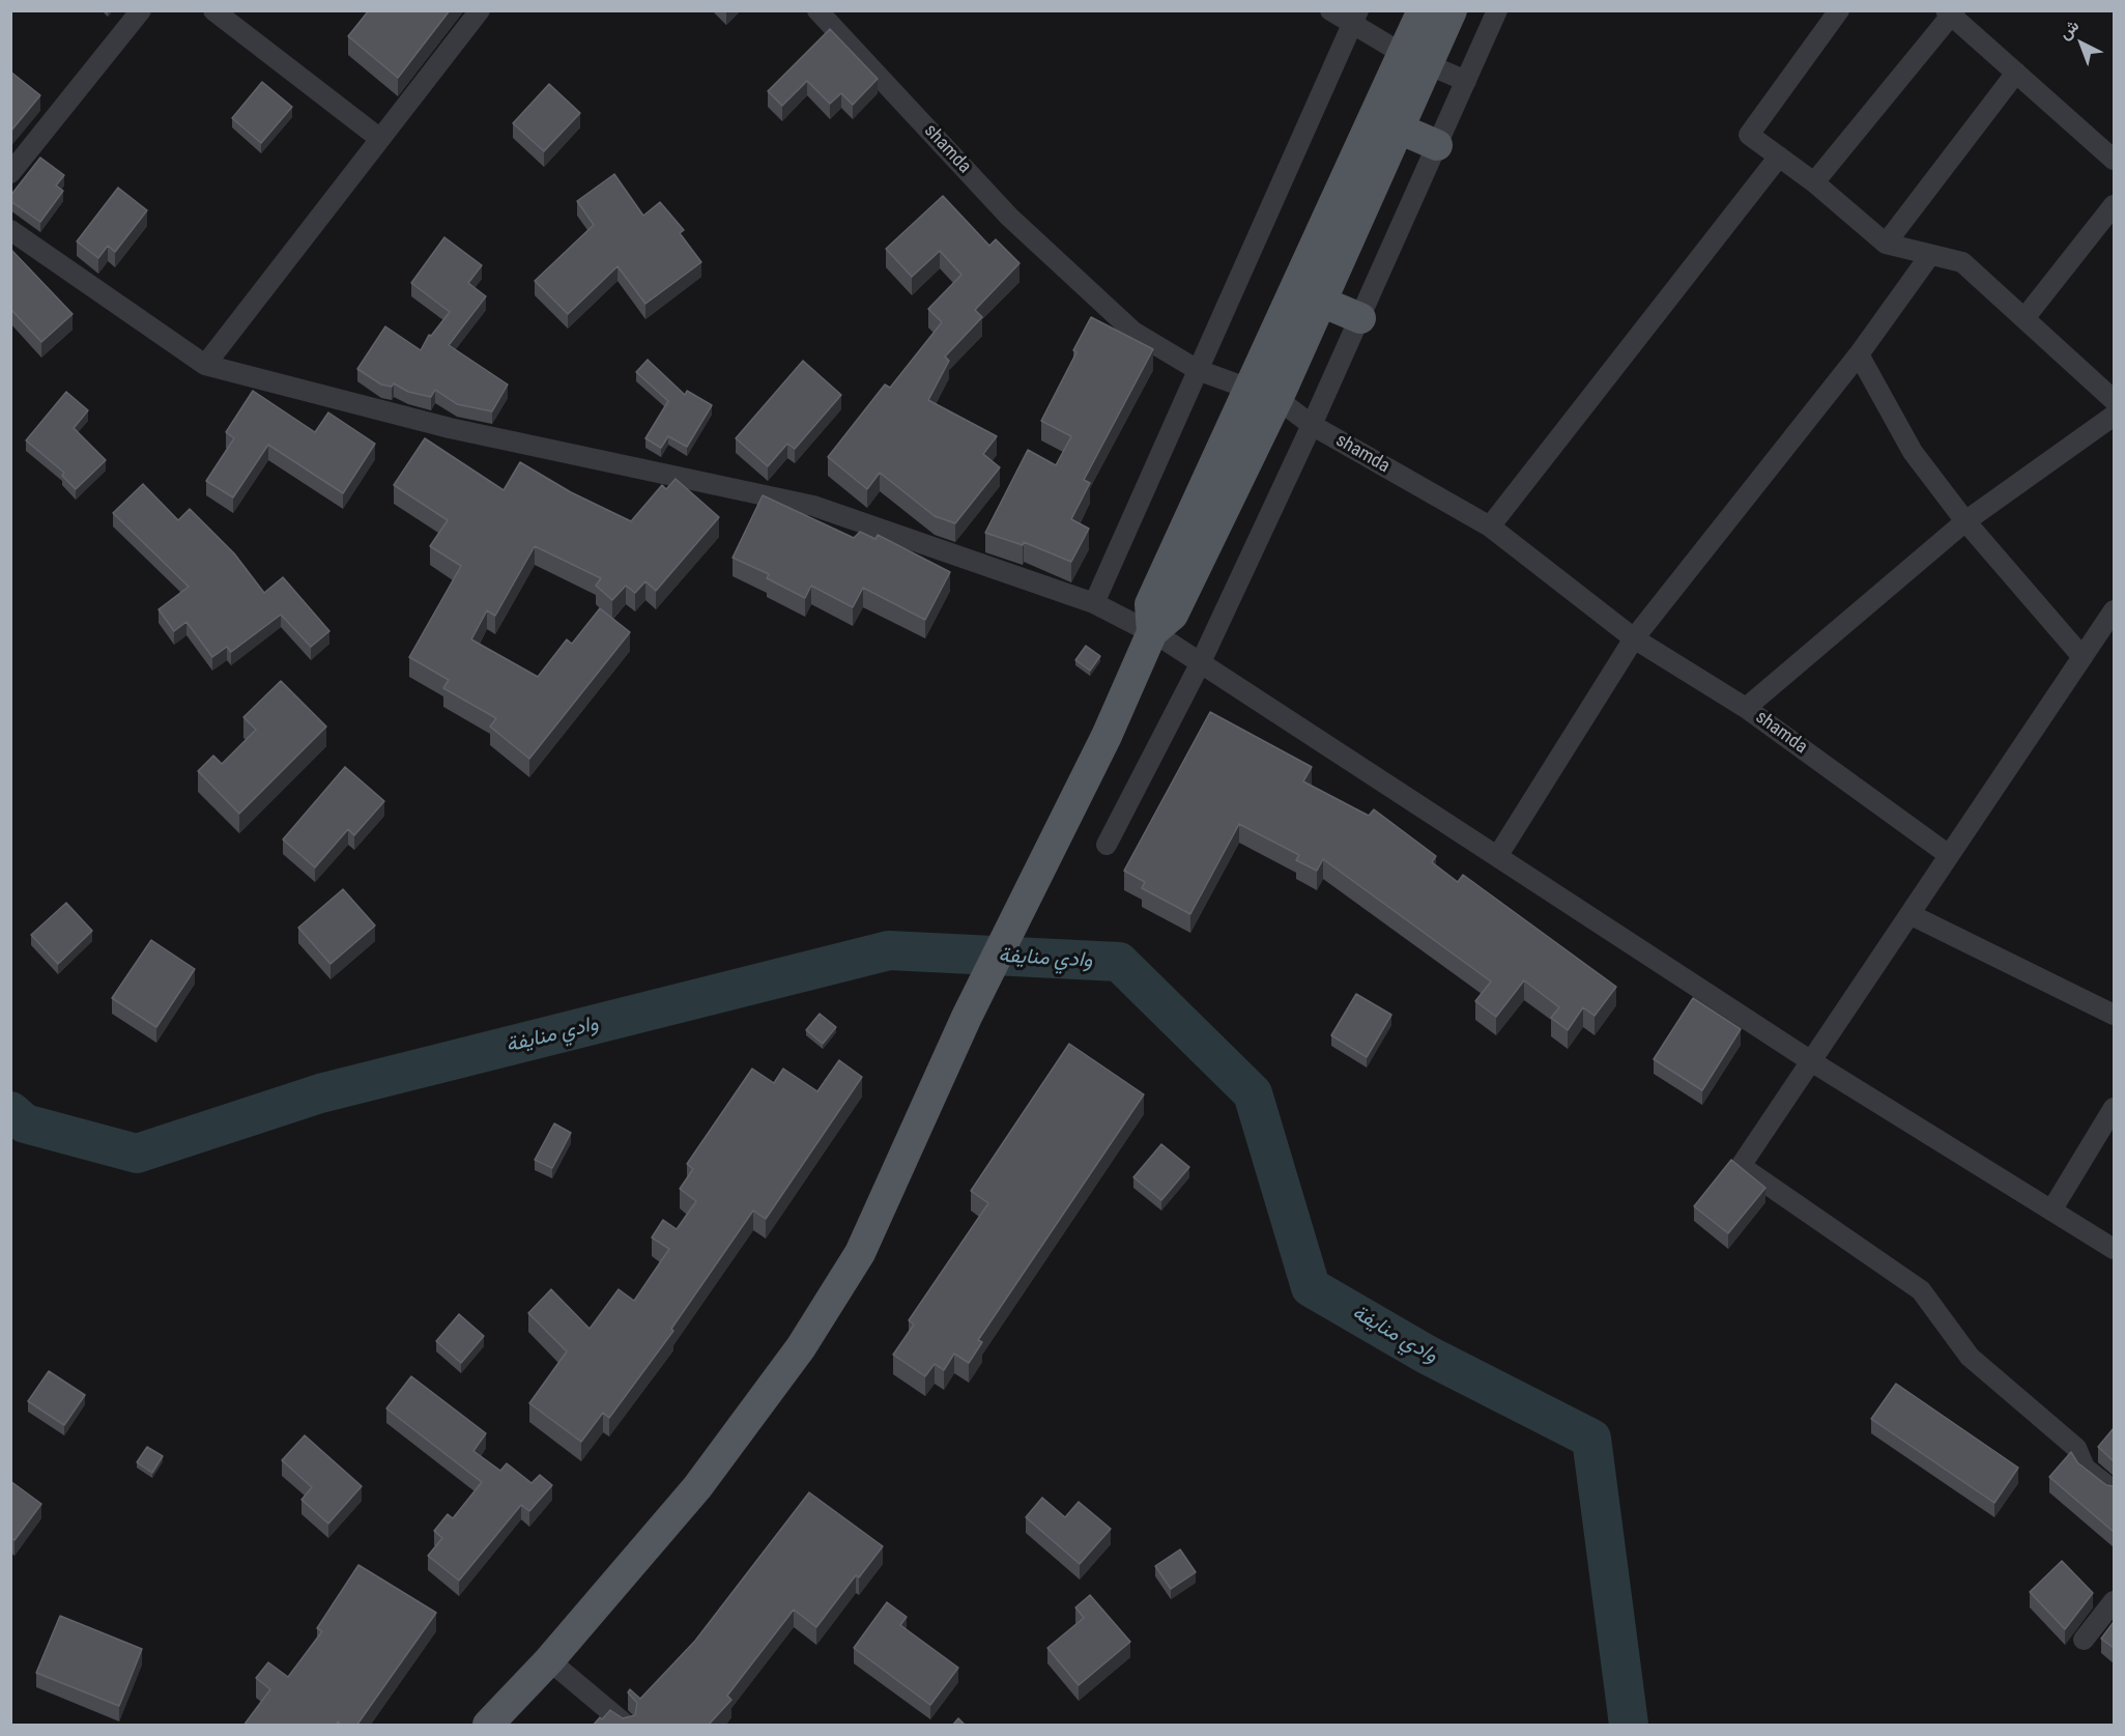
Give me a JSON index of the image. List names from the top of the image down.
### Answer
{
  "streets": {
    "street": ["shamda"]
  },
  "water": ["وادي منايفة"],
  "north": "top left"
}
